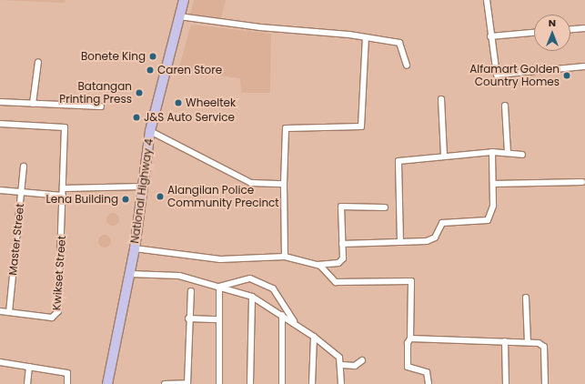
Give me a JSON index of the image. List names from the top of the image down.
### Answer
{
  "streets": {
    "main road": ["National Highway 4"],
    "street": ["Master Street", "Kwikset Street"]
  },
  "crossings": [
    ["Master Street", "Kwikset Street"]
  ],
  "places": [
    "Bonete King",
    "Caren Store",
    "Alfamart Golden Country Homes",
    "Batangan Printing Press",
    "Wheeltek",
    "J&S Auto Service",
    "Alangilan Police Community Precinct",
    "Lena Building"
  ],
  "north": "top"
}
